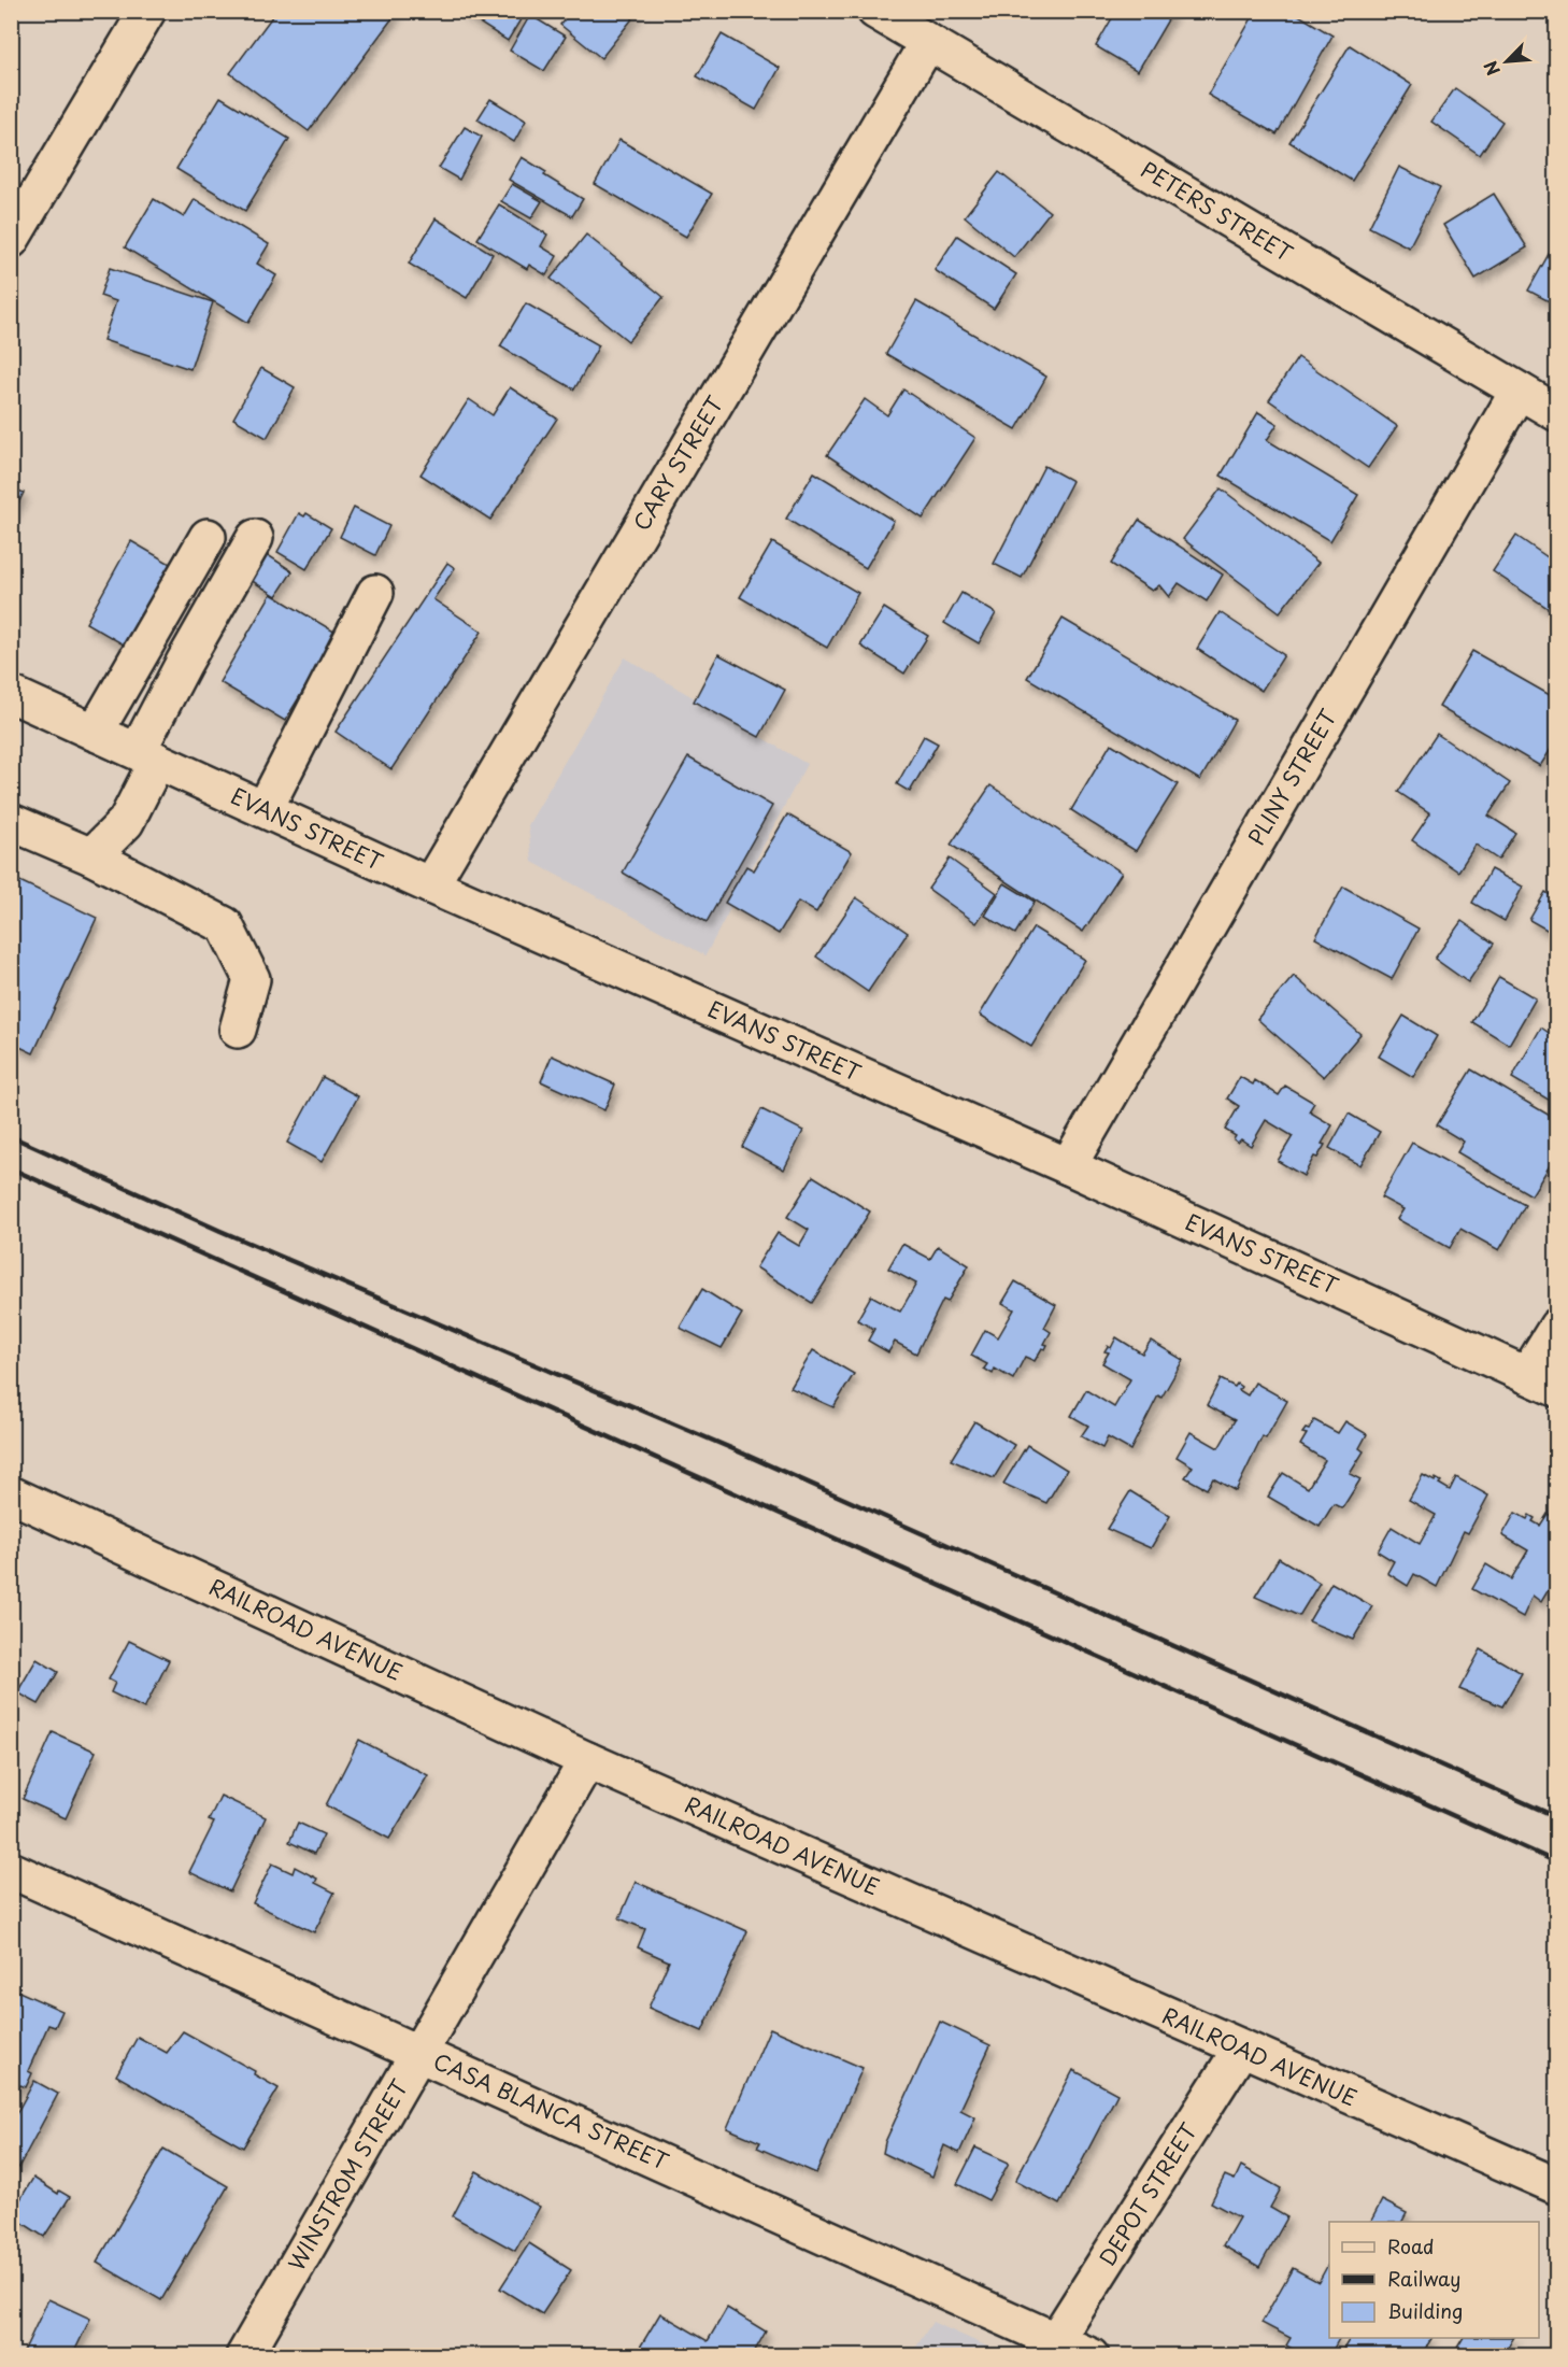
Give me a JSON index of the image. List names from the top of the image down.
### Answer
{
  "streets": {
    "street": [
      "PETERS STREET",
      "CARY STREET",
      "PLINY STREET",
      "EVANS STREET",
      "RAILROAD AVENUE",
      "CASA BLANCA STREET",
      "WINSTROM STREET",
      "DEPOT STREET"
    ]
  },
  "crossings": [
    ["PETERS STREET", "CARY STREET"],
    ["PETERS STREET", "PLINY STREET"],
    ["CARY STREET", "EVANS STREET"],
    ["PLINY STREET", "EVANS STREET"],
    ["RAILROAD AVENUE", "WINSTROM STREET"],
    ["RAILROAD AVENUE", "DEPOT STREET"],
    ["CASA BLANCA STREET", "WINSTROM STREET"],
    ["CASA BLANCA STREET", "DEPOT STREET"]
  ],
  "legend": ["Road", "Railway", "Building"],
  "north": "bottom left"
}
